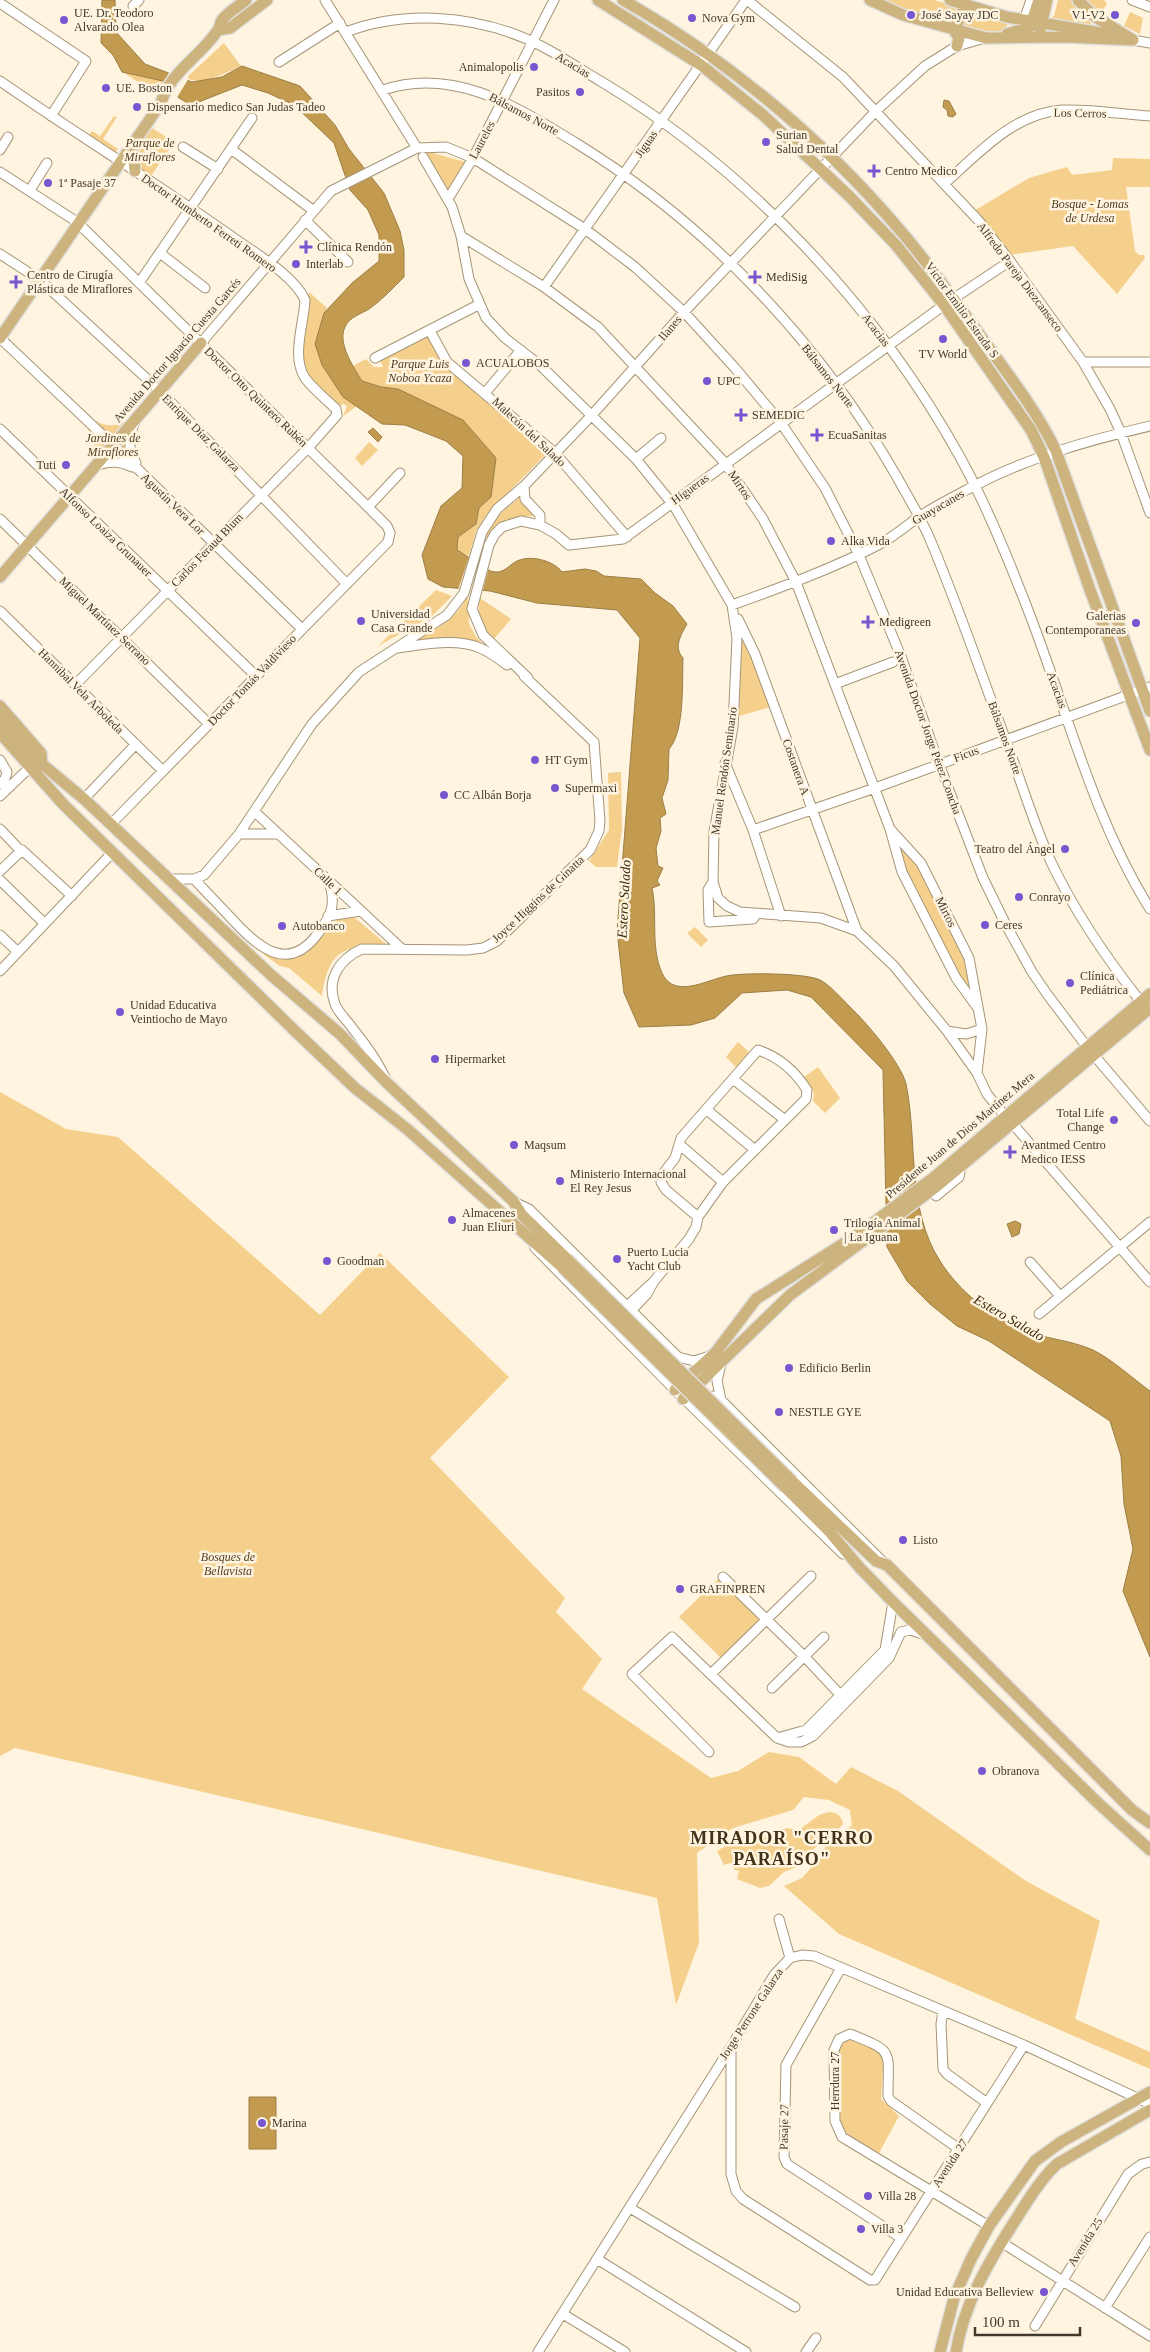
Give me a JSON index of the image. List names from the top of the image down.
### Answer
{
  "streets": {
    "main road": ["Víctor Emilio Estrada S", "Avenida Doctor Ignacio Cuesta Garcés", "Presidente Juan de Dios Martínez Mera"],
    "street": [
      "Acacias",
      "Los Cerros",
      "Bálsamos Norte",
      "Laureles",
      "Jiguas",
      "Doctor Humberto Ferreti Romero",
      "Alfredo Pareja Diezcanseco",
      "Ilanes",
      "Doctor Otto Quintero Rubén",
      "Malecón del Salado",
      "Enrique Díaz Galarza",
      "Mirtos",
      "Higueras",
      "Agustín Vera Lor",
      "Guayacanes",
      "Alfonso Loaiza Grunauer",
      "Carlos Feraud Blum",
      "Miguel Martínez Serrano",
      "Doctor Tomás Valdivieso",
      "Hannibal Vela Arboleda",
      "Avenida Doctor Jorge Pérez Concha",
      "Ficus",
      "Costanera A",
      "Manuel Rendón Seminario",
      "Calle 1",
      "Joyce Higgins de Ginatta",
      "Jorge Perrone Galarza",
      "Herrdura 27",
      "Pasaje 27",
      "Avenida 27",
      "Avenida 25"
    ]
  },
  "crossings": [
    ["Acacias", "Laureles"],
    ["Acacias", "Jiguas"],
    ["Acacias", "Ilanes"],
    ["Acacias", "Higueras"],
    ["Acacias", "Guayacanes"],
    ["Acacias", "Ficus"],
    ["Los Cerros", "Alfredo Pareja Diezcanseco"],
    ["Bálsamos Norte", "Laureles"],
    ["Bálsamos Norte", "Jiguas"],
    ["Bálsamos Norte", "Ilanes"],
    ["Bálsamos Norte", "Higueras"],
    ["Bálsamos Norte", "Guayacanes"],
    ["Bálsamos Norte", "Ficus"],
    ["Bálsamos Norte", "Presidente Juan de Dios Martínez Mera"],
    ["Laureles", "Avenida Doctor Jorge Pérez Concha"],
    ["Laureles", "Manuel Rendón Seminario"],
    ["Jiguas", "Alfredo Pareja Diezcanseco"],
    ["Jiguas", "Víctor Emilio Estrada S"],
    ["Jiguas", "Mirtos"],
    ["Jiguas", "Avenida Doctor Jorge Pérez Concha"],
    ["Doctor Humberto Ferreti Romero", "Avenida Doctor Ignacio Cuesta Garcés"],
    ["Doctor Humberto Ferreti Romero", "Carlos Feraud Blum"],
    ["Alfredo Pareja Diezcanseco", "Ilanes"],
    ["Alfredo Pareja Diezcanseco", "Higueras"],
    ["Alfredo Pareja Diezcanseco", "Guayacanes"],
    ["Víctor Emilio Estrada S", "Ilanes"],
    ["Víctor Emilio Estrada S", "Higueras"],
    ["Víctor Emilio Estrada S", "Guayacanes"],
    ["Víctor Emilio Estrada S", "Ficus"],
    ["Ilanes", "Malecón del Salado"],
    ["Ilanes", "Mirtos"],
    ["Ilanes", "Avenida Doctor Jorge Pérez Concha"],
    ["Ilanes", "Manuel Rendón Seminario"],
    ["Ilanes", "Calle 1"],
    ["Avenida Doctor Ignacio Cuesta Garcés", "Doctor Otto Quintero Rubén"],
    ["Avenida Doctor Ignacio Cuesta Garcés", "Enrique Díaz Galarza"],
    ["Avenida Doctor Ignacio Cuesta Garcés", "Agustín Vera Lor"],
    ["Avenida Doctor Ignacio Cuesta Garcés", "Alfonso Loaiza Grunauer"],
    ["Avenida Doctor Ignacio Cuesta Garcés", "Miguel Martínez Serrano"],
    ["Avenida Doctor Ignacio Cuesta Garcés", "Avenida Doctor Jorge Pérez Concha"],
    ["Doctor Otto Quintero Rubén", "Carlos Feraud Blum"],
    ["Doctor Otto Quintero Rubén", "Doctor Tomás Valdivieso"],
    ["Malecón del Salado", "Higueras"],
    ["Enrique Díaz Galarza", "Carlos Feraud Blum"],
    ["Enrique Díaz Galarza", "Doctor Tomás Valdivieso"],
    ["Mirtos", "Higueras"],
    ["Mirtos", "Guayacanes"],
    ["Mirtos", "Ficus"],
    ["Mirtos", "Manuel Rendón Seminario"],
    ["Higueras", "Avenida Doctor Jorge Pérez Concha"],
    ["Higueras", "Manuel Rendón Seminario"],
    ["Higueras", "Joyce Higgins de Ginatta"],
    ["Agustín Vera Lor", "Carlos Feraud Blum"],
    ["Agustín Vera Lor", "Doctor Tomás Valdivieso"],
    ["Guayacanes", "Avenida Doctor Jorge Pérez Concha"],
    ["Guayacanes", "Costanera A"],
    ["Guayacanes", "Manuel Rendón Seminario"],
    ["Alfonso Loaiza Grunauer", "Carlos Feraud Blum"],
    ["Alfonso Loaiza Grunauer", "Doctor Tomás Valdivieso"],
    ["Carlos Feraud Blum", "Miguel Martínez Serrano"],
    ["Carlos Feraud Blum", "Hannibal Vela Arboleda"],
    ["Miguel Martínez Serrano", "Doctor Tomás Valdivieso"],
    ["Doctor Tomás Valdivieso", "Hannibal Vela Arboleda"],
    ["Avenida Doctor Jorge Pérez Concha", "Ficus"],
    ["Avenida Doctor Jorge Pérez Concha", "Presidente Juan de Dios Martínez Mera"],
    ["Ficus", "Costanera A"],
    ["Costanera A", "Manuel Rendón Seminario"],
    ["Manuel Rendón Seminario", "Presidente Juan de Dios Martínez Mera"],
    ["Calle 1", "Joyce Higgins de Ginatta"],
    ["Jorge Perrone Galarza", "Pasaje 27"],
    ["Jorge Perrone Galarza", "Avenida 27"],
    ["Herrdura 27", "Avenida 27"],
    ["Pasaje 27", "Avenida 27"]
  ],
  "districts": ["MIRADOR \"CERRO PARAÍSO\""],
  "water": ["Estero Salado"],
  "parks": [
    "Parque de Miraflores",
    "Bosque - Lomas de Urdesa",
    "Parque Luis Noboa Ycaza",
    "Jardines de Miraflores",
    "Bosques de Bellavista"
  ],
  "places": {
    "other": [
      "José Sayay JDC",
      "V1-V2",
      "Nova Gym",
      "UE. Dr. Teodoro Alvarado Olea",
      "Animalopolis",
      "UE. Boston",
      "Pasitos",
      "Dispensario medico San Judas Tadeo",
      "Surian Salud Dental",
      "1ª Pasaje 37",
      "Interlab",
      "TV World",
      "ACUALOBOS",
      "UPC",
      "Tuti",
      "Alka Vida",
      "Universidad Casa Grande",
      "Galerias Contemporaneas",
      "HT Gym",
      "Supermaxi",
      "CC Albán Borja",
      "Teatro del Ángel",
      "Conrayo",
      "Ceres",
      "Autobanco",
      "Clínica Pediátrica",
      "Unidad Educativa Veintiocho de Mayo",
      "Hipermarket",
      "Total Life Change",
      "Maqsum",
      "Ministerio Internacional El Rey Jesus",
      "Almacenes Juan Eliuri",
      "Trilogía Animal | La Iguana",
      "Puerto Lucia Yacht Club",
      "Goodman",
      "Edificio Berlin",
      "NESTLE GYE",
      "Listo",
      "GRAFINPREN",
      "Obranova",
      "Marina",
      "Villa 28",
      "Villa 3",
      "Unidad Educativa Belleview"
    ],
    "health": [
      "Centro Medico",
      "Clínica Rendón",
      "MediSig",
      "Centro de Cirugía Plástica de Miraflores",
      "SEMEDIC",
      "EcuaSanitas",
      "Medigreen",
      "Avantmed Centro Medico IESS"
    ]
  },
  "scale_bar": "100 m"
}
